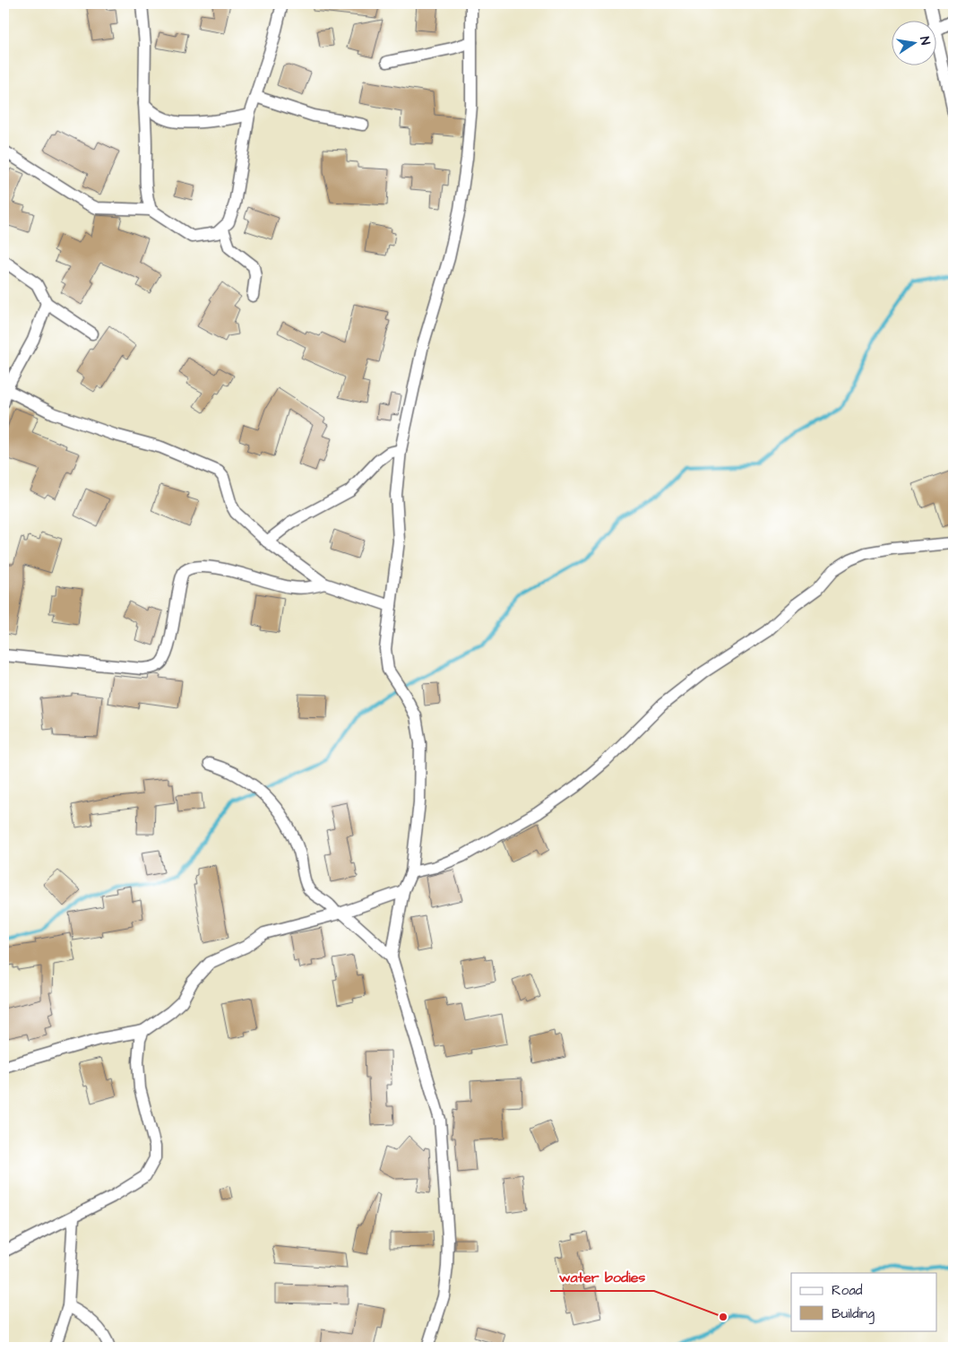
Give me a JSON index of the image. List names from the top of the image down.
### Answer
{
  "places": ["water bodies"],
  "legend": ["Road", "Building"],
  "north": "right"
}
